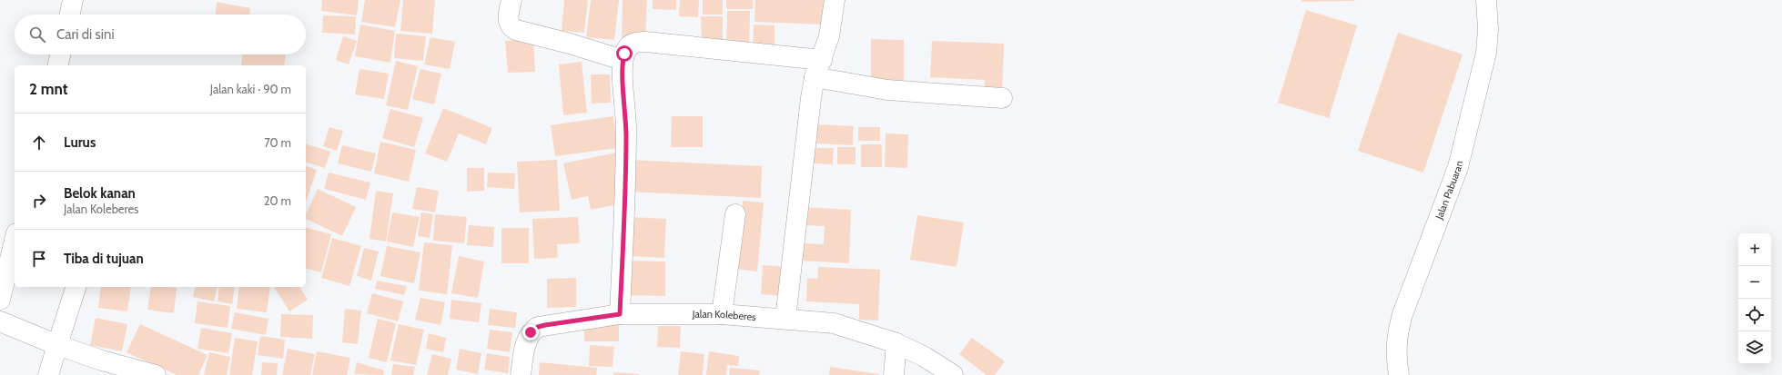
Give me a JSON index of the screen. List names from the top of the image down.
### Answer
{
  "streets": {
    "street": ["Jalan Pabuaran", "Jalan Koleberes"]
  },
  "page": {
    "search": "Cari di sini",
    "heading": ["2 mnt", "Jalan kaki · 90 m"],
    "list": [
      ["Lurus", "70 m"],
      ["Belok kanan", "Jalan Koleberes", "20 m"],
      "Tiba di tujuan"
    ],
    "map_buttons": ["+", "−"]
  }
}
